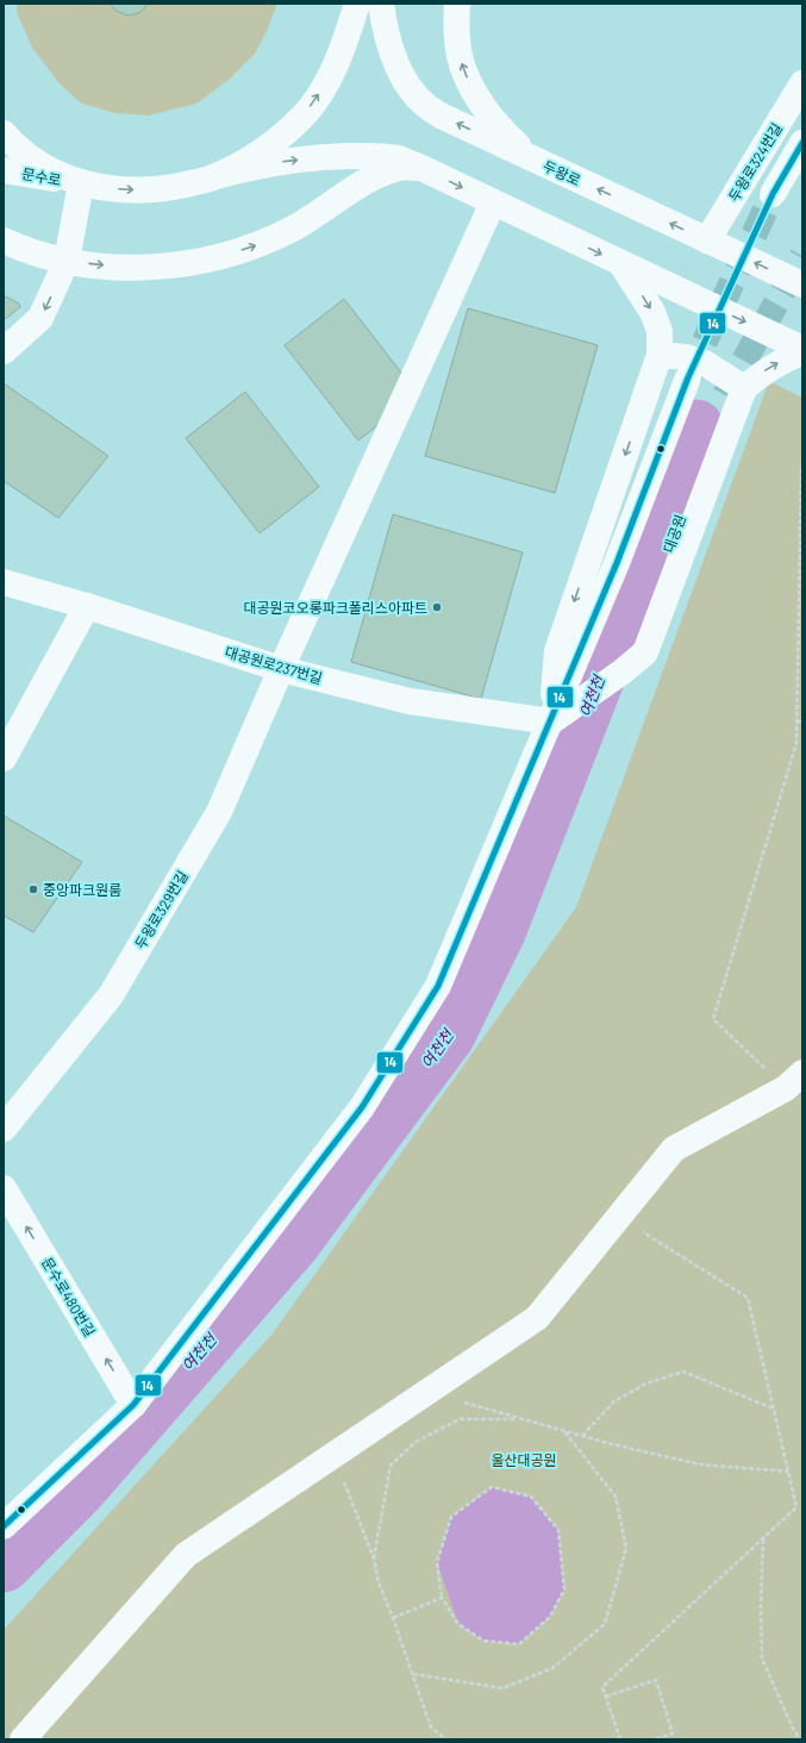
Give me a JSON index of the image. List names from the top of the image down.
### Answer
{
  "streets": {
    "street": [
      "두왕로324번길",
      "두왕로",
      "문수로",
      "대공원로237번길",
      "두왕로329번길",
      "문수로480번길"
    ]
  },
  "crossings": [
    ["두왕로324번길", "두왕로"],
    ["대공원로237번길", "두왕로329번길"]
  ],
  "one_way": ["문수로480번길"],
  "water": ["여천천"],
  "parks": ["울산대공원"],
  "places": ["대공원코오롱파크폴리스아파트", "중앙파크원룸"],
  "lines": ["transit line 14"]
}
